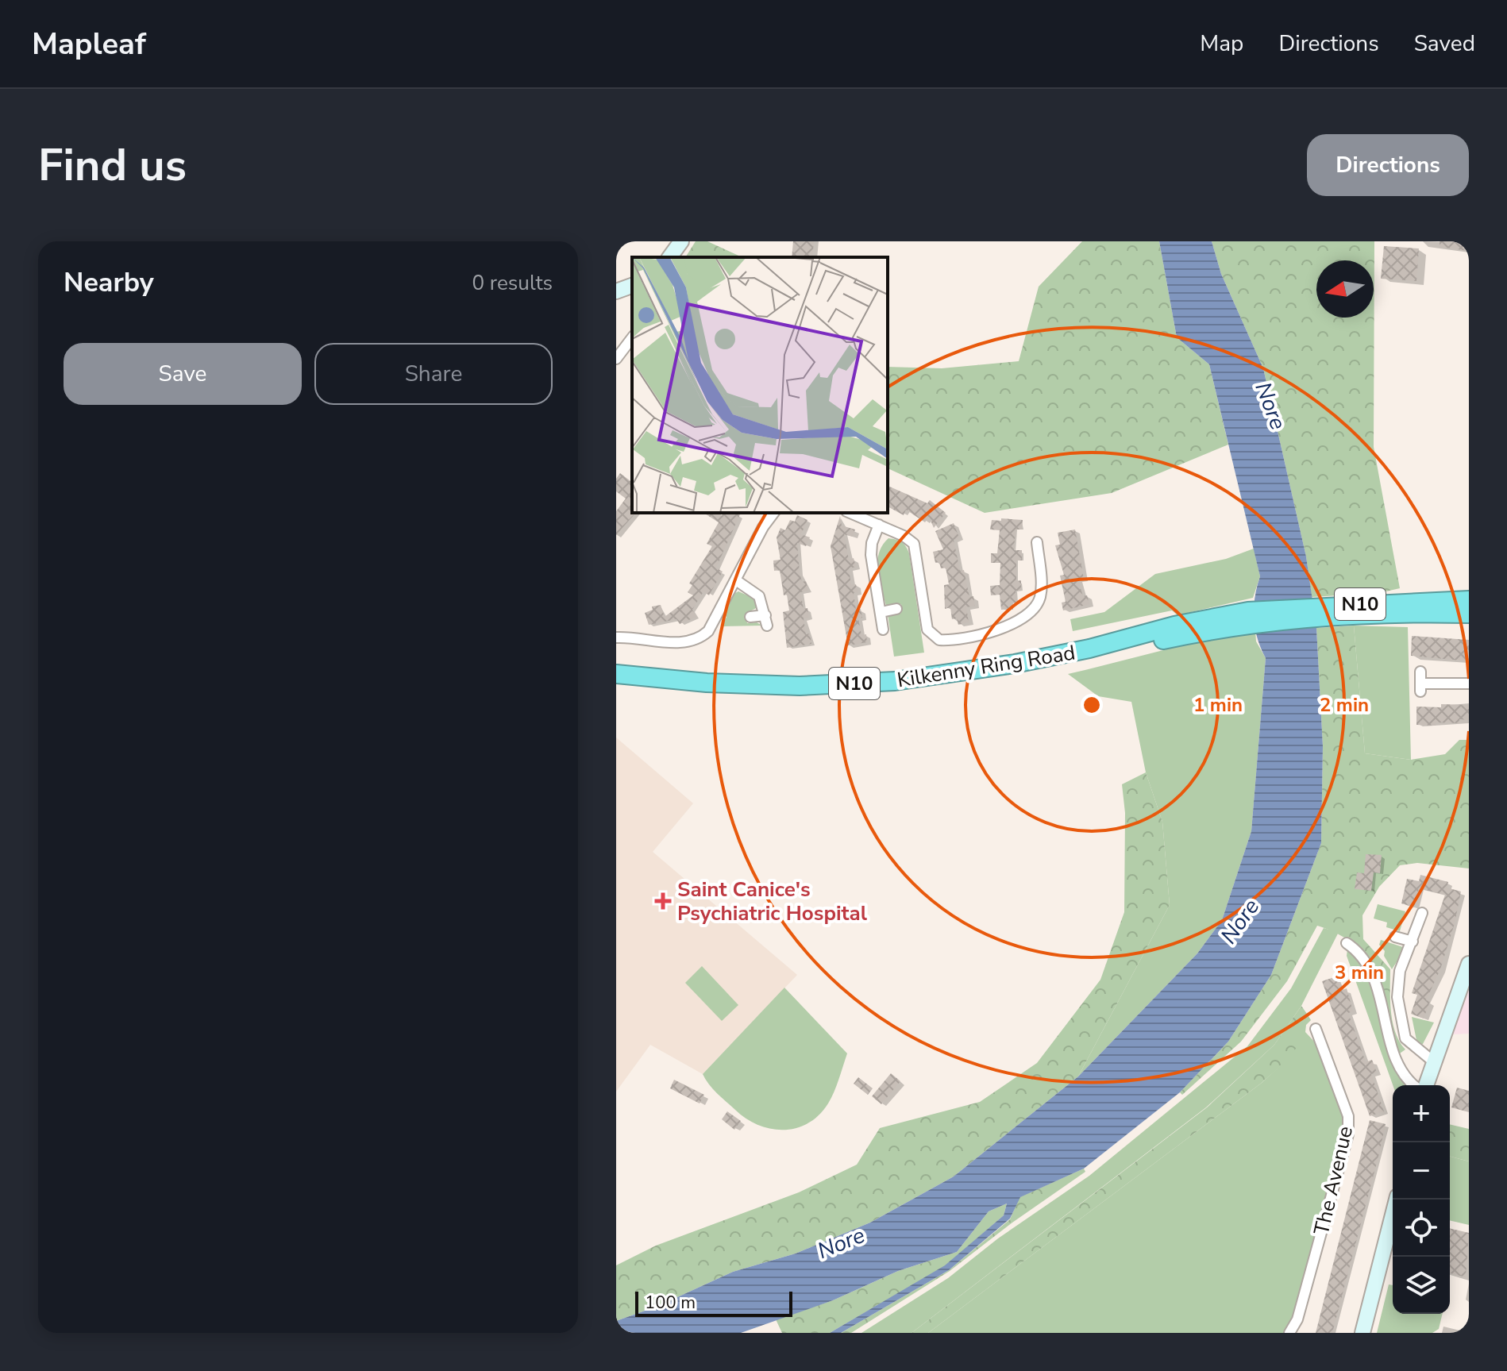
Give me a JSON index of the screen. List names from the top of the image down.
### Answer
{
  "streets": {
    "highway": ["N10", "Kilkenny Ring Road"],
    "street": ["The Avenue"]
  },
  "water": ["Nore"],
  "places": {
    "health": ["Saint Canice's Psychiatric Hospital"]
  },
  "scale_bar": "100 m",
  "north": "left",
  "page": {
    "header": "Mapleaf",
    "nav": ["Map", "Directions", "Saved"],
    "buttons": [
      "Directions",
      ["Save", "Share"]
    ],
    "title": "Find us",
    "heading": ["Nearby", "0 results"],
    "map_buttons": ["+", "−"],
    "scale": "100 m"
  },
  "rings": ["1 min", "2 min", "3 min"]
}
